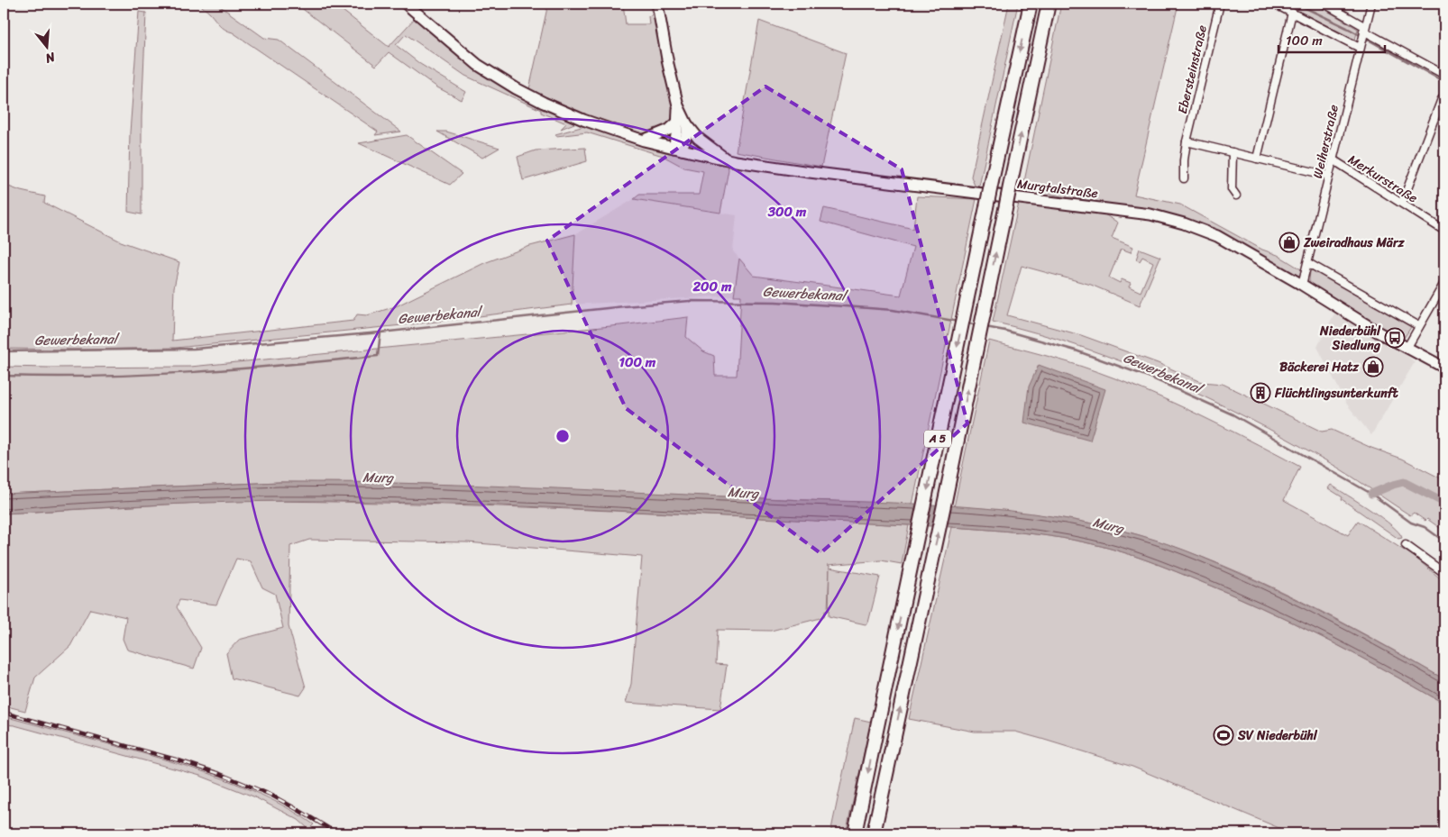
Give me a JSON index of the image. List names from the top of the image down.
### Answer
{
  "streets": {
    "highway": ["A 5"],
    "main road": ["Murgtalstraße"],
    "street": ["Ebersteinstraße", "Weiherstraße", "Merkurstraße"]
  },
  "crossings": [
    ["Weiherstraße", "Merkurstraße"],
    ["Weiherstraße", "Murgtalstraße"]
  ],
  "water": ["Gewerbekanal", "Murg"],
  "places": {
    "shop": ["Zweiradhaus März", "Bäckerei Hatz"],
    "bus stop": ["Niederbühl Siedlung"],
    "building": ["Flüchtlingsunterkunft"],
    "sports": ["SV Niederbühl"]
  },
  "scale_bar": "100 m",
  "north": "bottom",
  "rings": ["300 m", "200 m", "100 m"]
}
